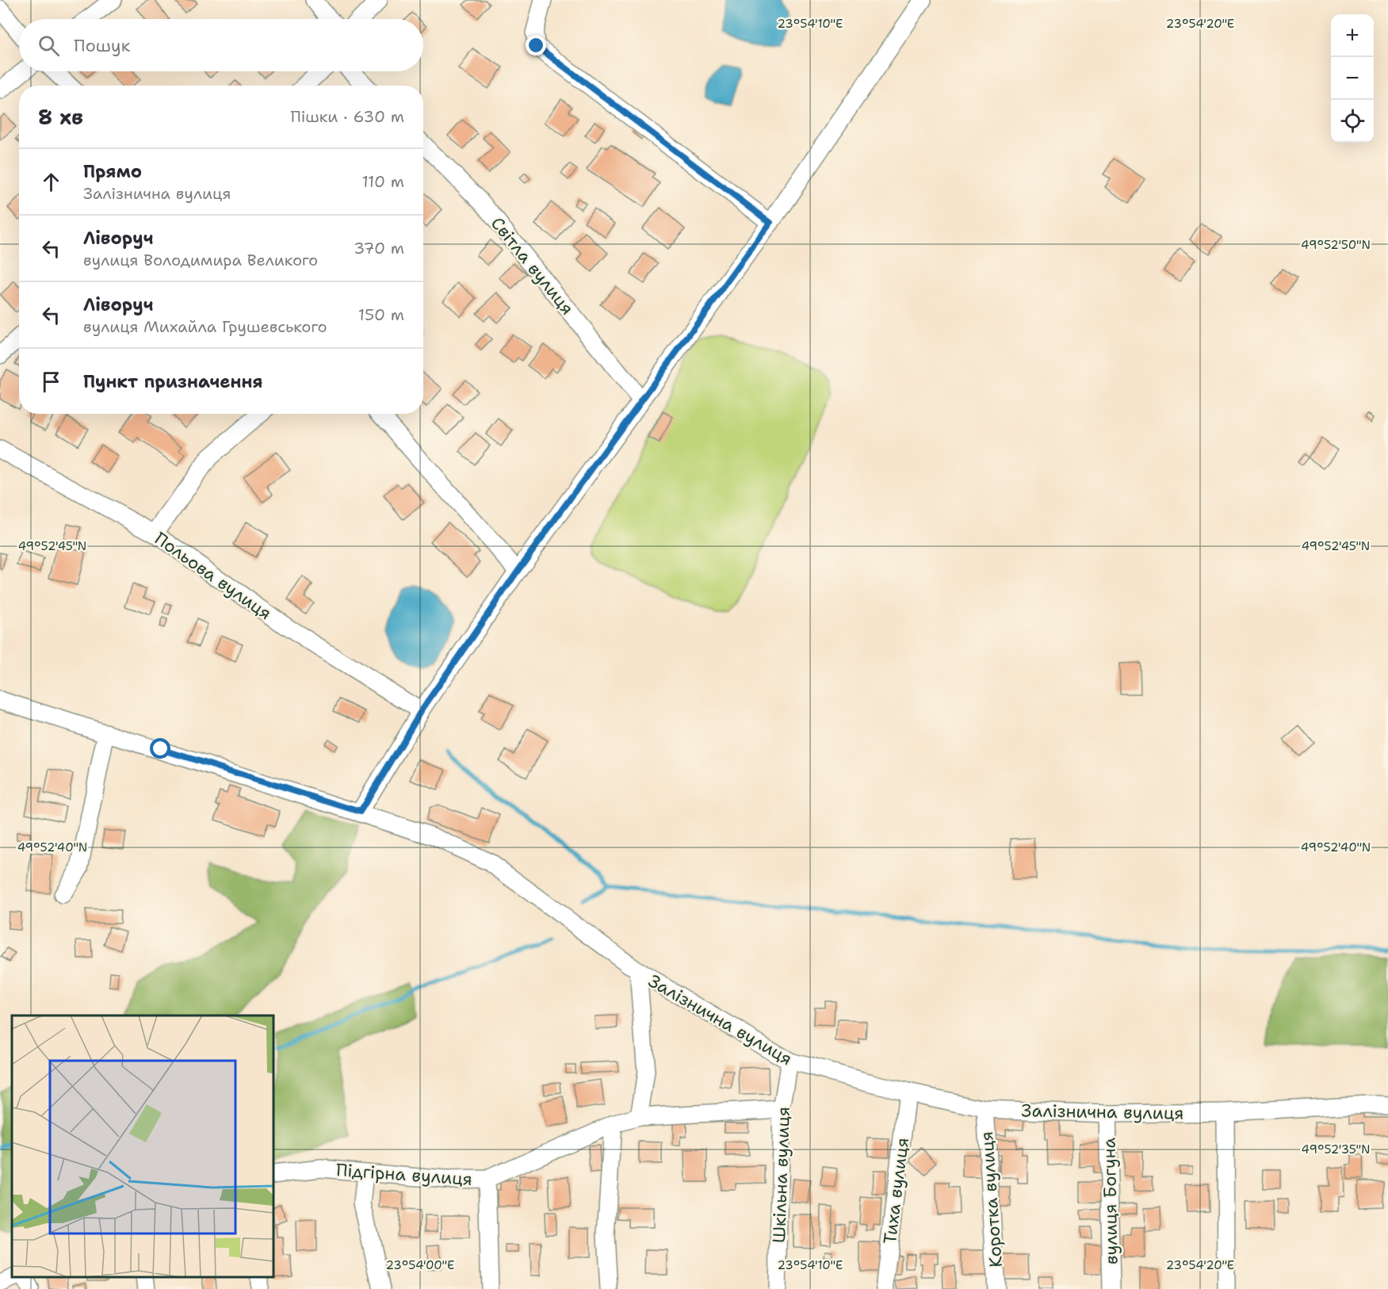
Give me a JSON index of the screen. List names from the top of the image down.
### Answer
{
  "streets": {
    "street": [
      "Світла вулиця",
      "Польова вулиця",
      "Залізнична вулиця",
      "Підгірна вулиця",
      "Шкільна вулиця",
      "Тиха вулиця",
      "Коротка вулиця",
      "вулиця Богуна"
    ]
  },
  "crossings": [
    ["Залізнична вулиця", "Шкільна вулиця"],
    ["Залізнична вулиця", "Тиха вулиця"],
    ["Залізнична вулиця", "Коротка вулиця"],
    ["Залізнична вулиця", "вулиця Богуна"],
    ["Підгірна вулиця", "Шкільна вулиця"]
  ],
  "page": {
    "map_buttons": ["+", "−"],
    "search": "Пошук",
    "heading": ["8 хв", "Пішки · 630 m"],
    "list": [
      ["Прямо", "Залізнична вулиця", "110 m"],
      ["Ліворуч", "вулиця Володимира Великого", "370 m"],
      ["Ліворуч", "вулиця Михайла Грушевського", "150 m"],
      "Пункт призначення"
    ]
  },
  "coordinates": [
    "23°54'10\"E",
    "23°54'20\"E",
    "49°52'50\"N",
    "49°52'45\"N",
    "49°52'40\"N",
    "49°52'35\"N",
    "23°54'00\"E"
  ]
}
